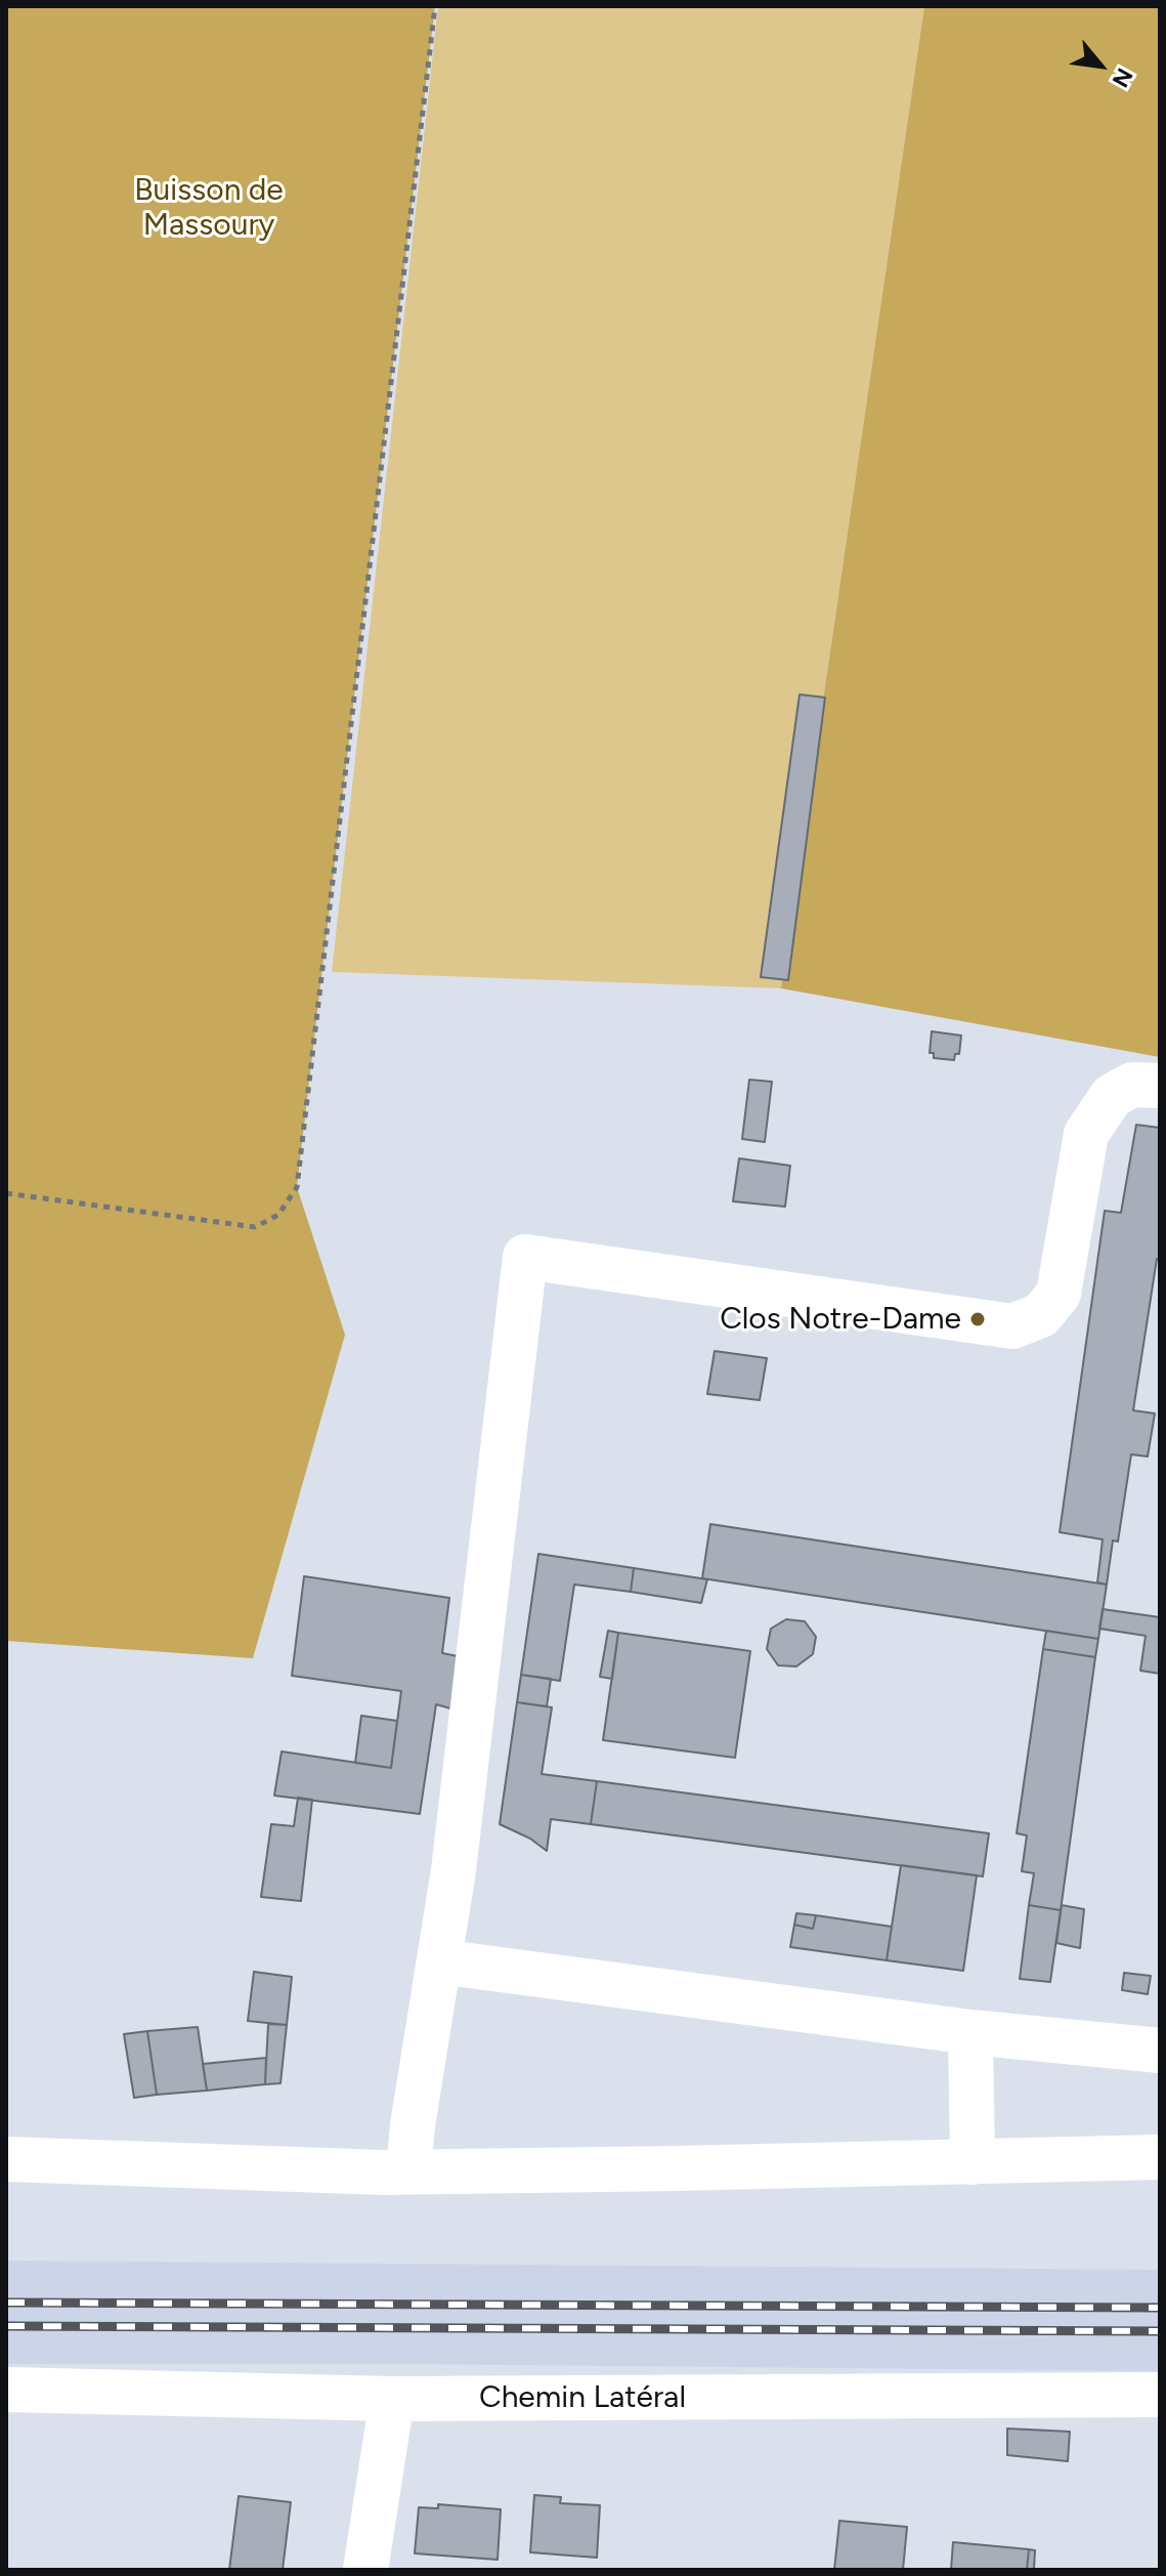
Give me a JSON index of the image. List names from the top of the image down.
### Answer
{
  "streets": {
    "street": ["Chemin Latéral"]
  },
  "parks": ["Buisson de Massoury"],
  "places": ["Clos Notre-Dame"],
  "north": "bottom right"
}
